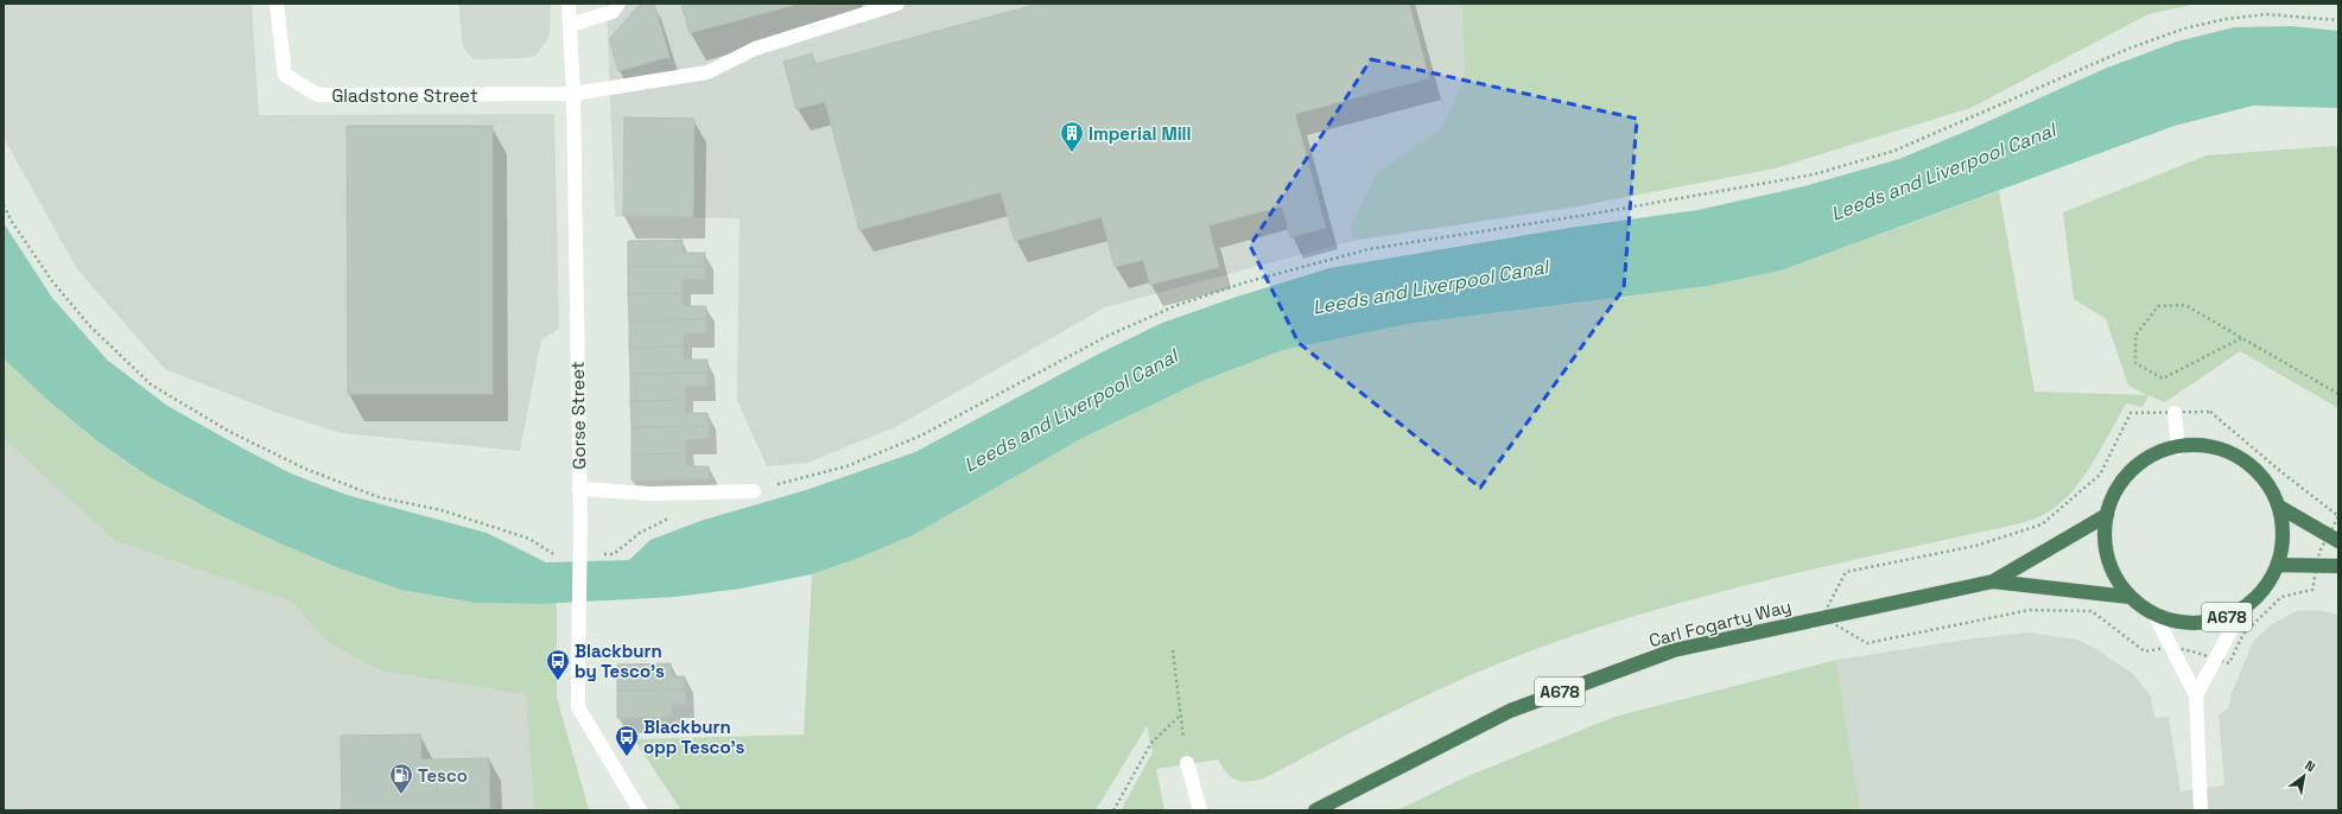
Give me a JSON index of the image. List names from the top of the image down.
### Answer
{
  "streets": {
    "highway": ["A678", "Carl Fogarty Way"],
    "street": ["Gladstone Street", "Gorse Street"]
  },
  "crossings": [
    ["Gladstone Street", "Gorse Street"],
    ["A678", "Carl Fogarty Way"]
  ],
  "water": ["Leeds and Liverpool Canal"],
  "places": {
    "building": ["Imperial Mill"],
    "bus stop": ["Blackburn by Tesco's", "Blackburn opp Tesco's"],
    "fuel station": ["Tesco"]
  },
  "north": "top right"
}
